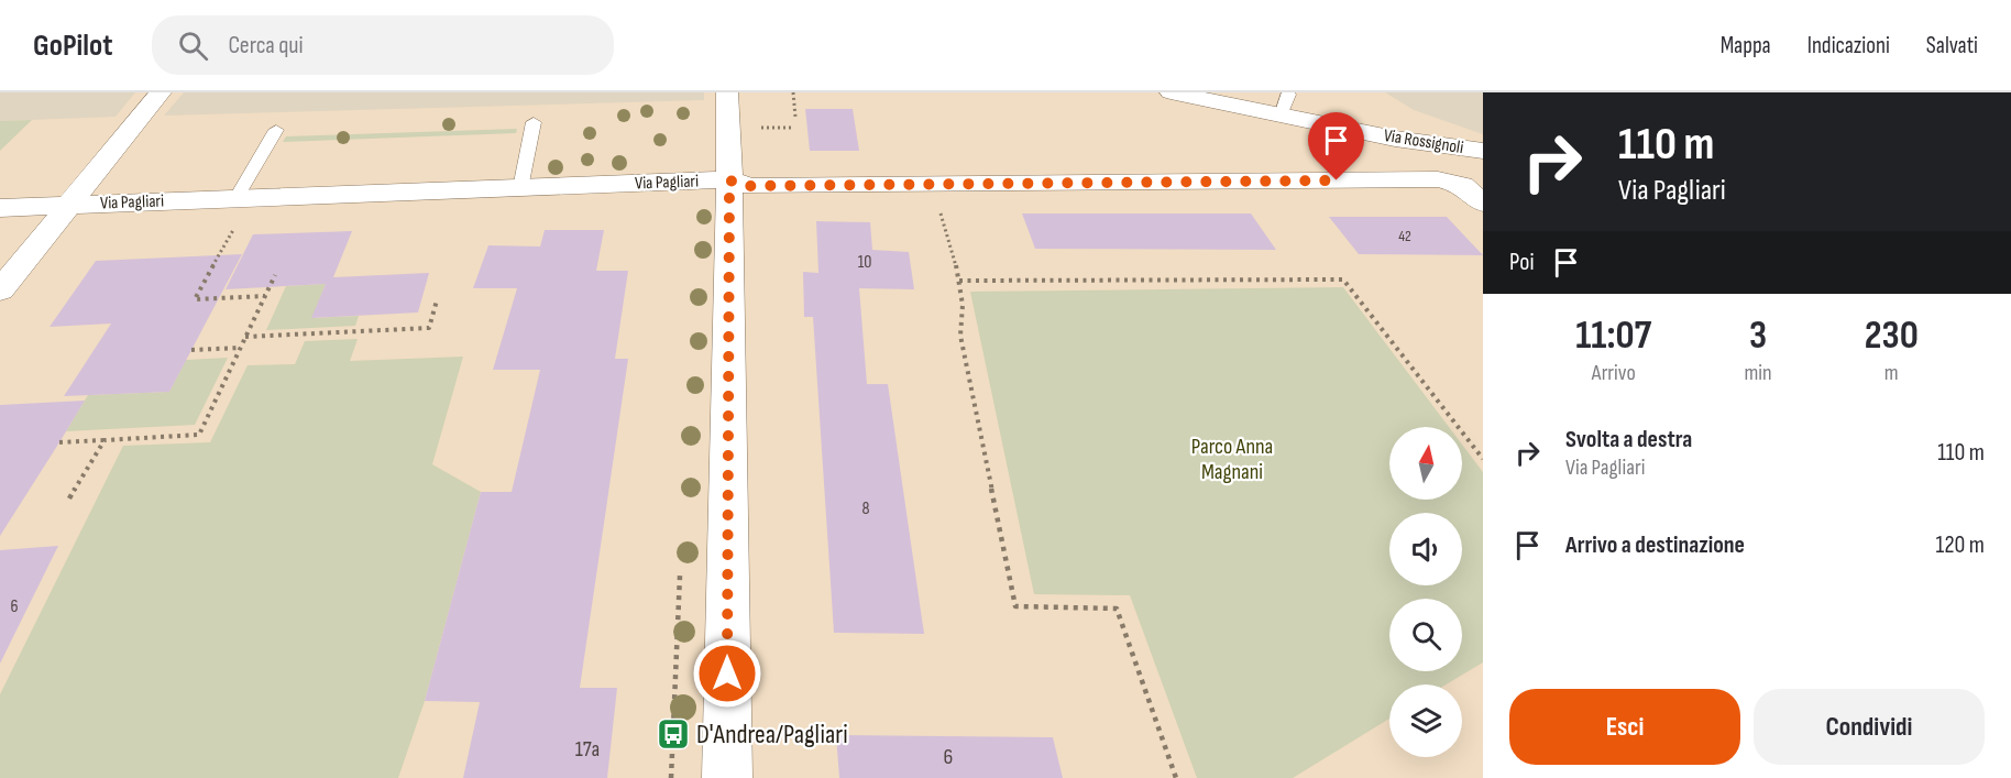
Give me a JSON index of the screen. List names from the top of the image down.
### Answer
{
  "streets": {
    "street": ["Via Rossignoli", "Via Pagliari"]
  },
  "parks": ["Parco Anna Magnani"],
  "places": {
    "bus stop": ["D'Andrea/Pagliari"]
  },
  "house_numbers": [
    "42",
    "10",
    "8",
    "6",
    "17a",
    "6"
  ],
  "north": "top",
  "page": {
    "header": "GoPilot",
    "search": "Cerca qui",
    "nav": ["Mappa", "Indicazioni", "Salvati"],
    "turn": ["110 m", "Via Pagliari"],
    "then": "Poi",
    "eta": [
      "11:07",
      "Arrivo",
      "3",
      "min",
      "230",
      "m"
    ],
    "list": [
      {
        "name": "Svolta a destra",
        "note": "Via Pagliari",
        "value": "110 m"
      },
      {
        "name": "Arrivo a destinazione",
        "value": "120 m"
      }
    ],
    "buttons": ["Esci", "Condividi"]
  }
}
